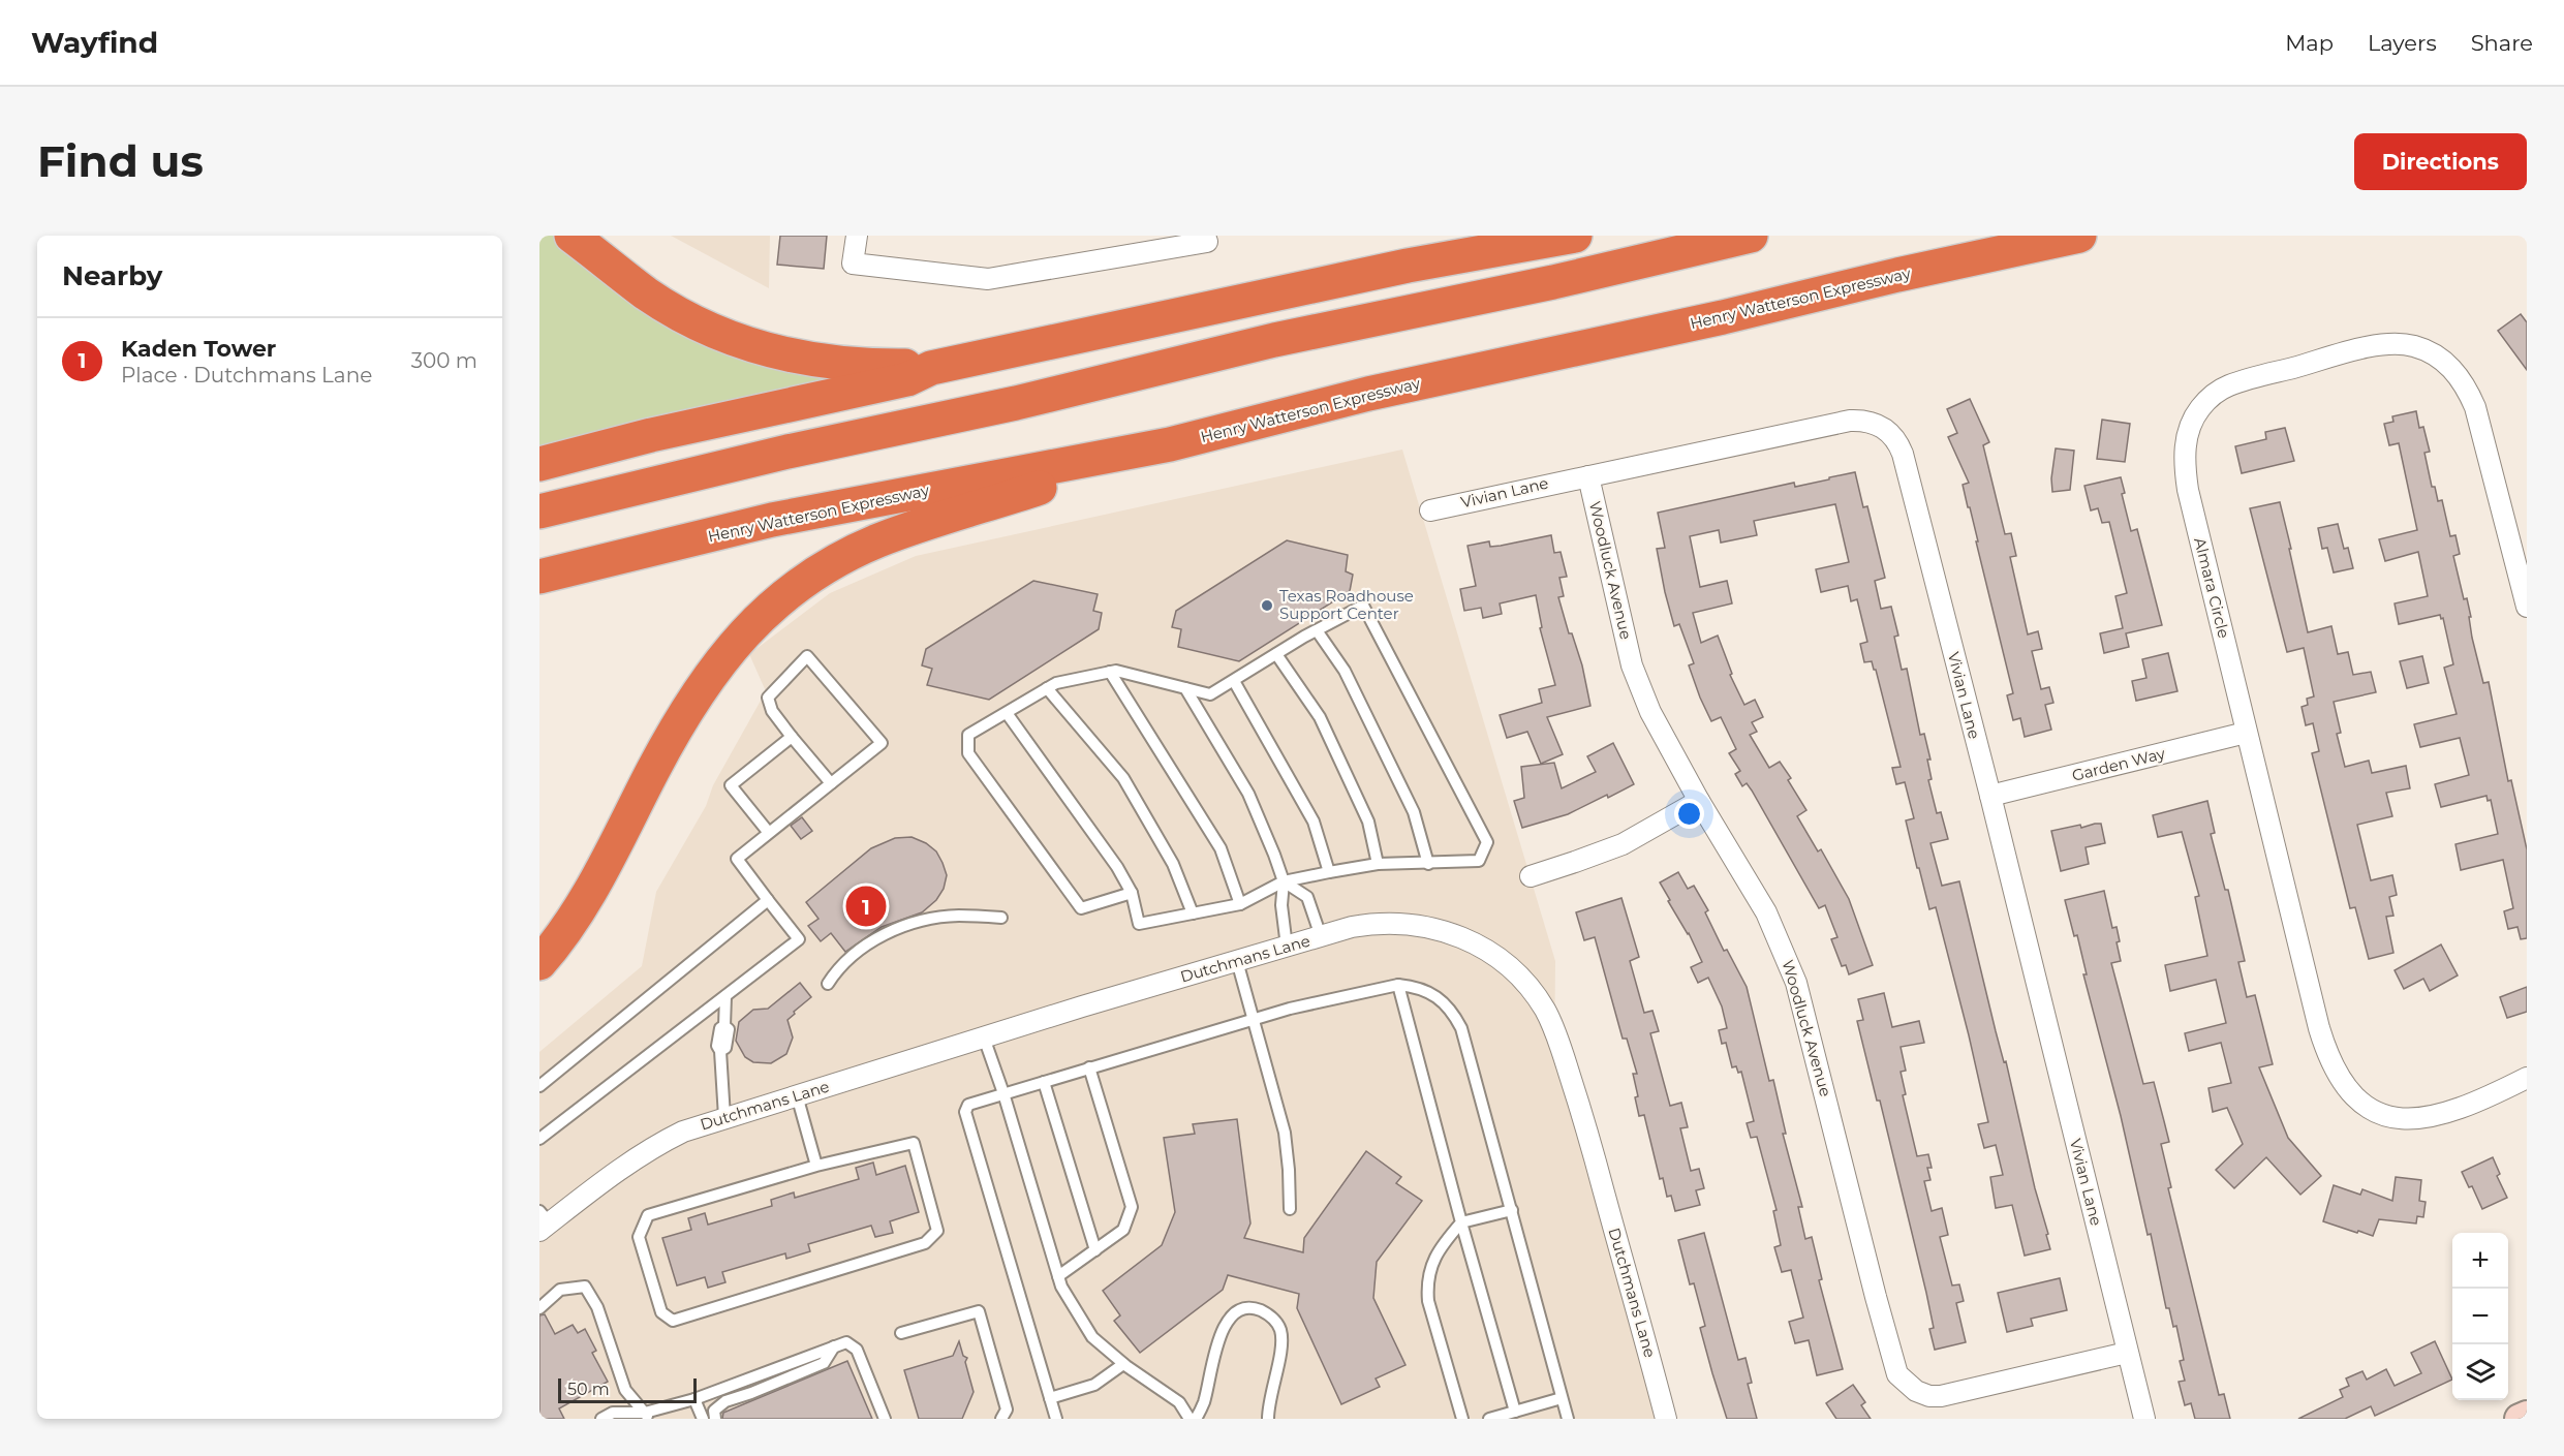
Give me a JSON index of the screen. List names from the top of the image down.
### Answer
{
  "streets": {
    "highway": ["Henry Watterson Expressway"],
    "street": [
      "Vivian Lane",
      "Woodluck Avenue",
      "Almara Circle",
      "Garden Way",
      "Dutchmans Lane"
    ]
  },
  "crossings": [
    ["Vivian Lane", "Woodluck Avenue"],
    ["Vivian Lane", "Garden Way"],
    ["Almara Circle", "Garden Way"]
  ],
  "places": ["Texas Roadhouse Support Center"],
  "scale_bar": "50 m",
  "page": {
    "header": "Wayfind",
    "nav": ["Map", "Layers", "Share"],
    "buttons": "Directions",
    "title": "Find us",
    "heading": "Nearby",
    "list": [
      {
        "mark": "1",
        "name": "Kaden Tower",
        "note": "Place · Dutchmans Lane",
        "value": "300 m"
      }
    ],
    "pins": "1",
    "map_buttons": ["+", "−"],
    "scale": "50 m"
  }
}
